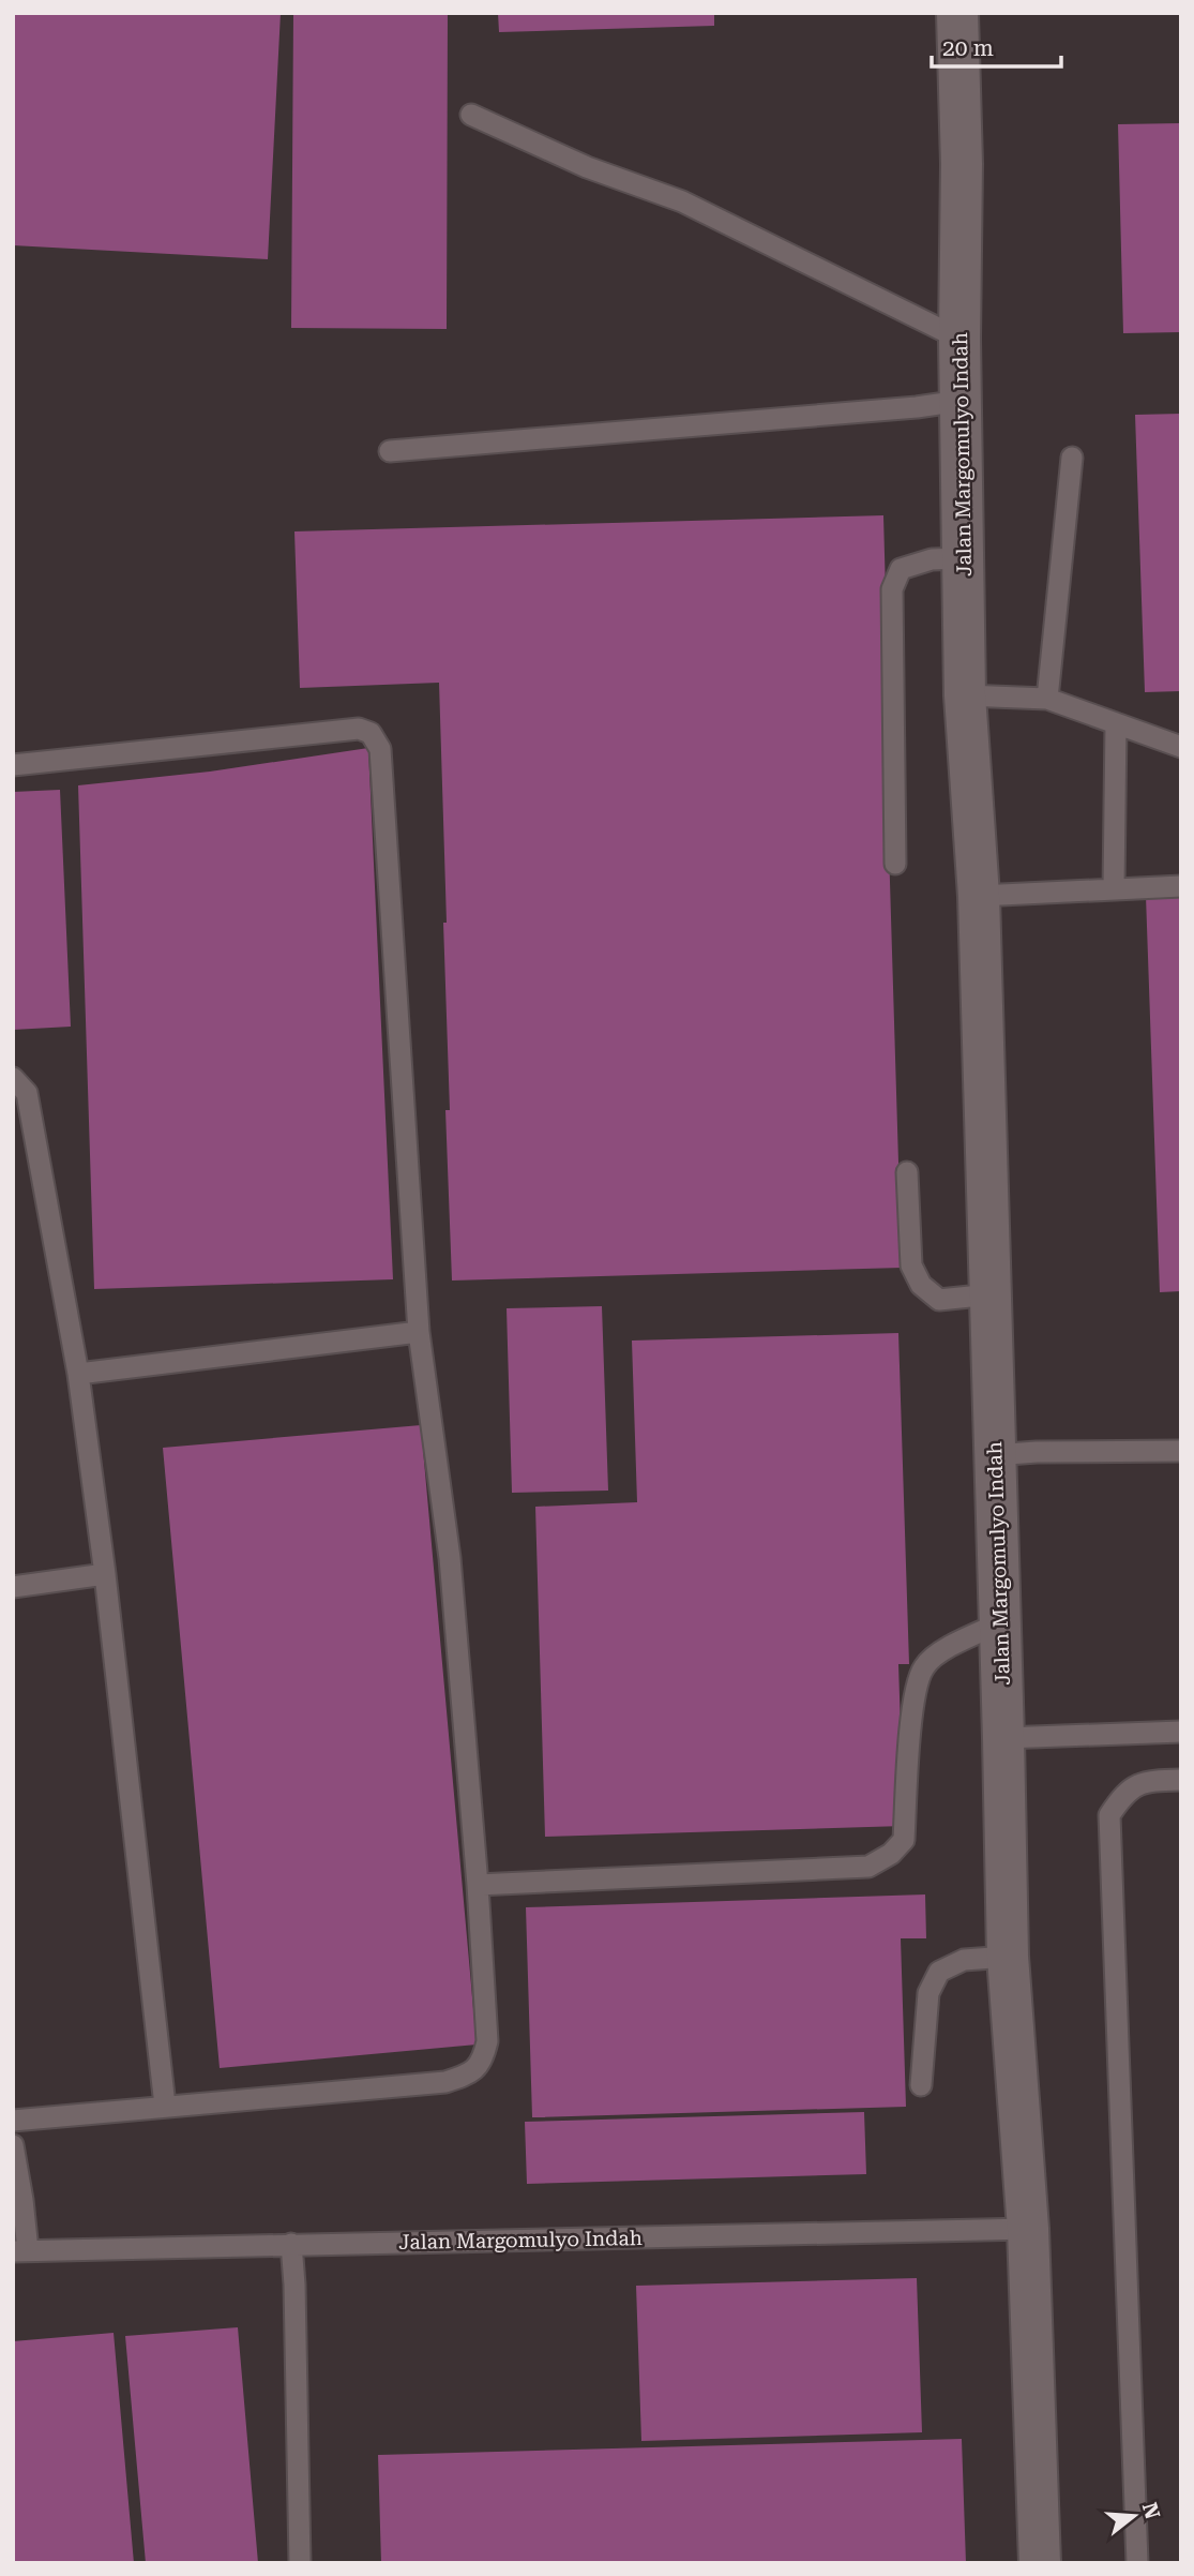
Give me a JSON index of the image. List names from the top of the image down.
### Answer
{
  "streets": {
    "street": ["Jalan Margomulyo Indah"]
  },
  "scale_bar": "20 m",
  "north": "right"
}
